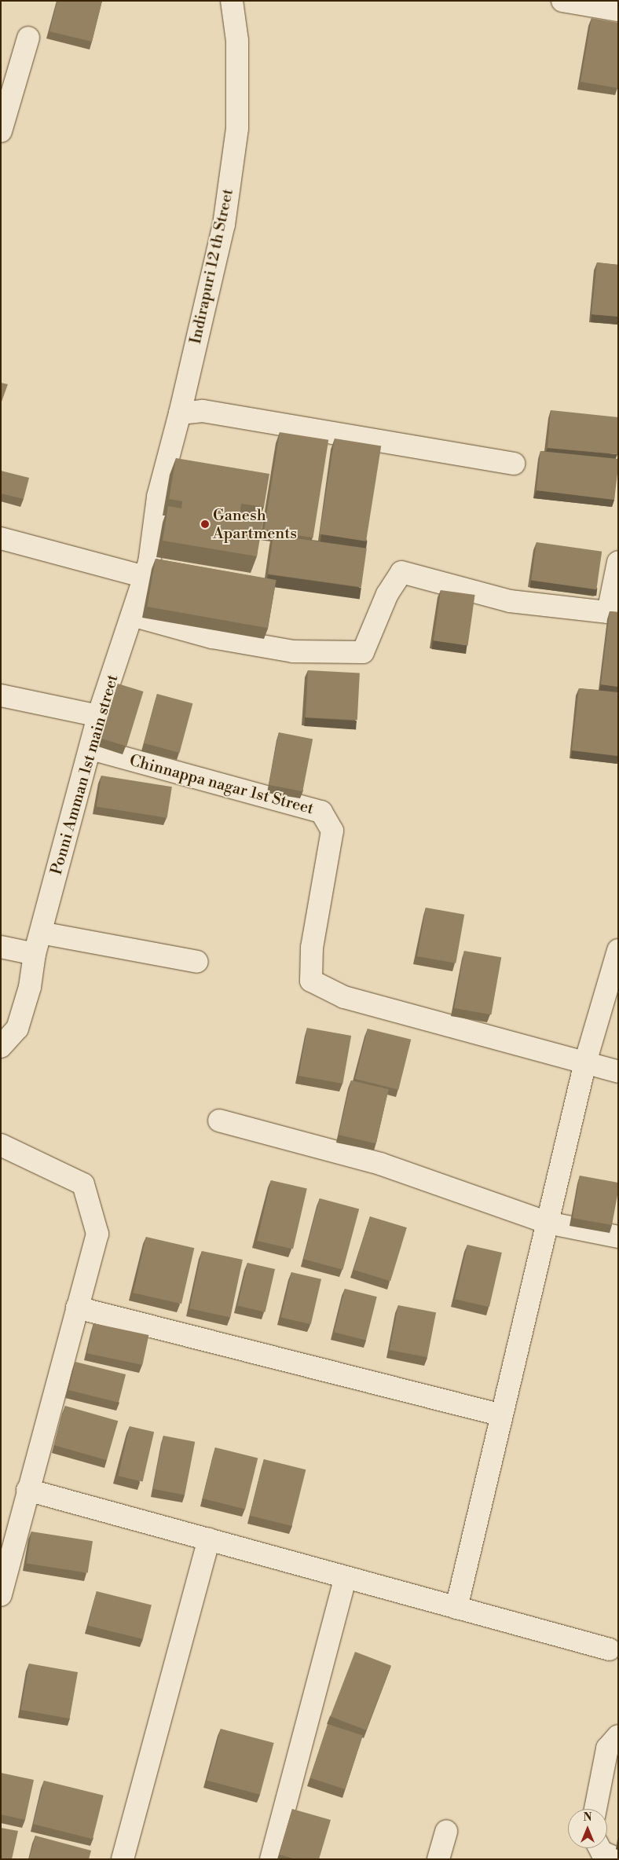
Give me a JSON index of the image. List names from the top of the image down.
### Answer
{
  "streets": {
    "street": ["Indirapuri 12 th Street", "Ponni Amman 1st main street", "Chinnappa nagar 1st Street"]
  },
  "crossings": [
    ["Indirapuri 12 th Street", "Ponni Amman 1st main street"],
    ["Ponni Amman 1st main street", "Chinnappa nagar 1st Street"]
  ],
  "places": ["Ganesh Apartments"],
  "north": "top"
}
